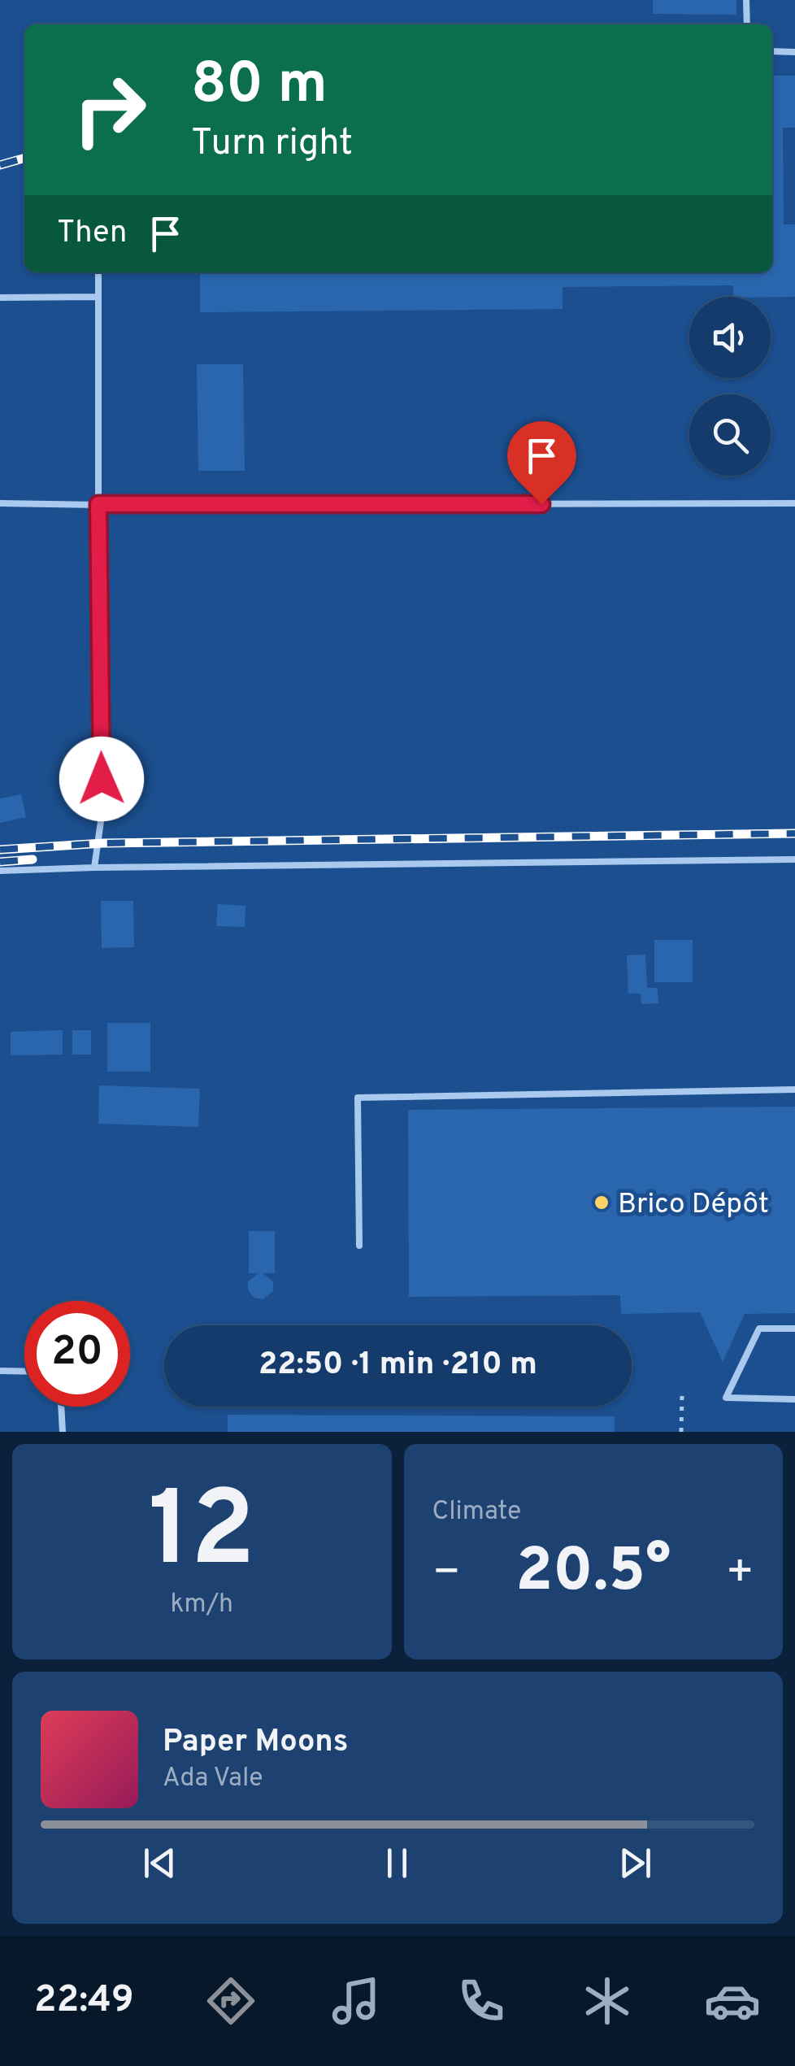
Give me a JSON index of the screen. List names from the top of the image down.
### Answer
{
  "places": ["Brico Dépôt"],
  "page": {
    "turn": ["80 m", "Turn right"],
    "then": "Then",
    "limit": "20",
    "trip": "22:50 · 1 min · 210 m",
    "tile": [
      ["12", "km/h"],
      "Climate"
    ],
    "heat": ["−", "20.5°", "+"],
    "song": ["Paper Moons", "Ada Vale"],
    "tabs": "22:49"
  }
}
